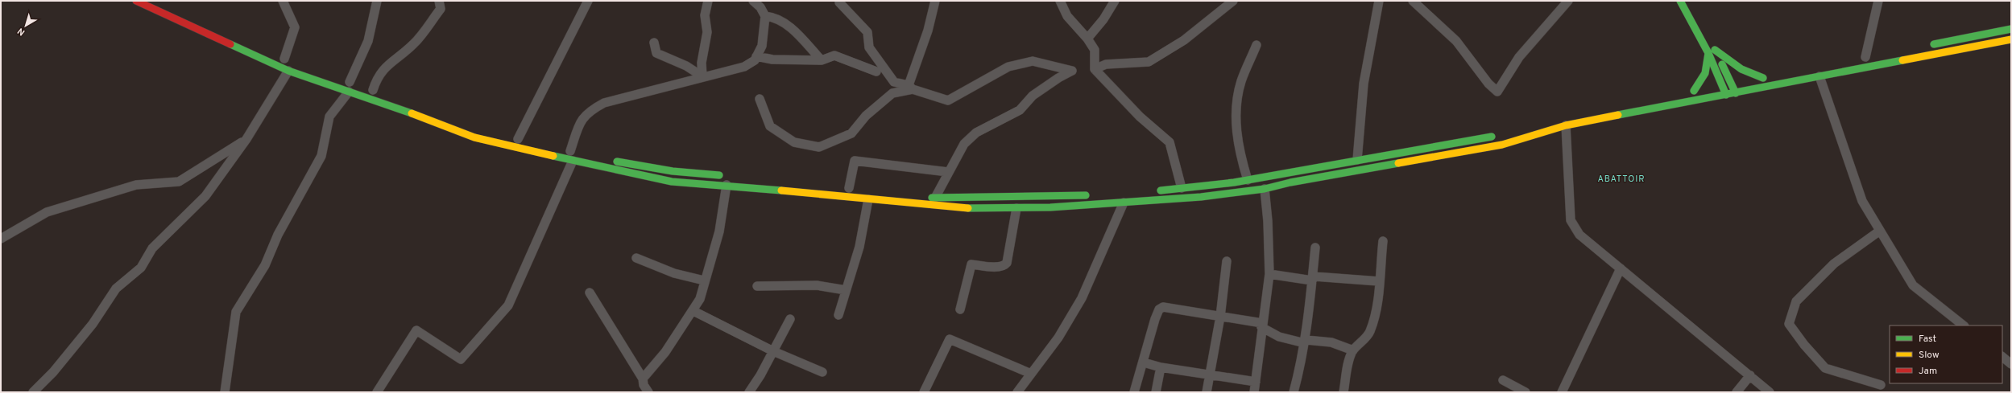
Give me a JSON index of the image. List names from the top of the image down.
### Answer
{
  "districts": ["ABATTOIR"],
  "legend": ["Fast", "Slow", "Jam"],
  "north": "bottom left"
}
